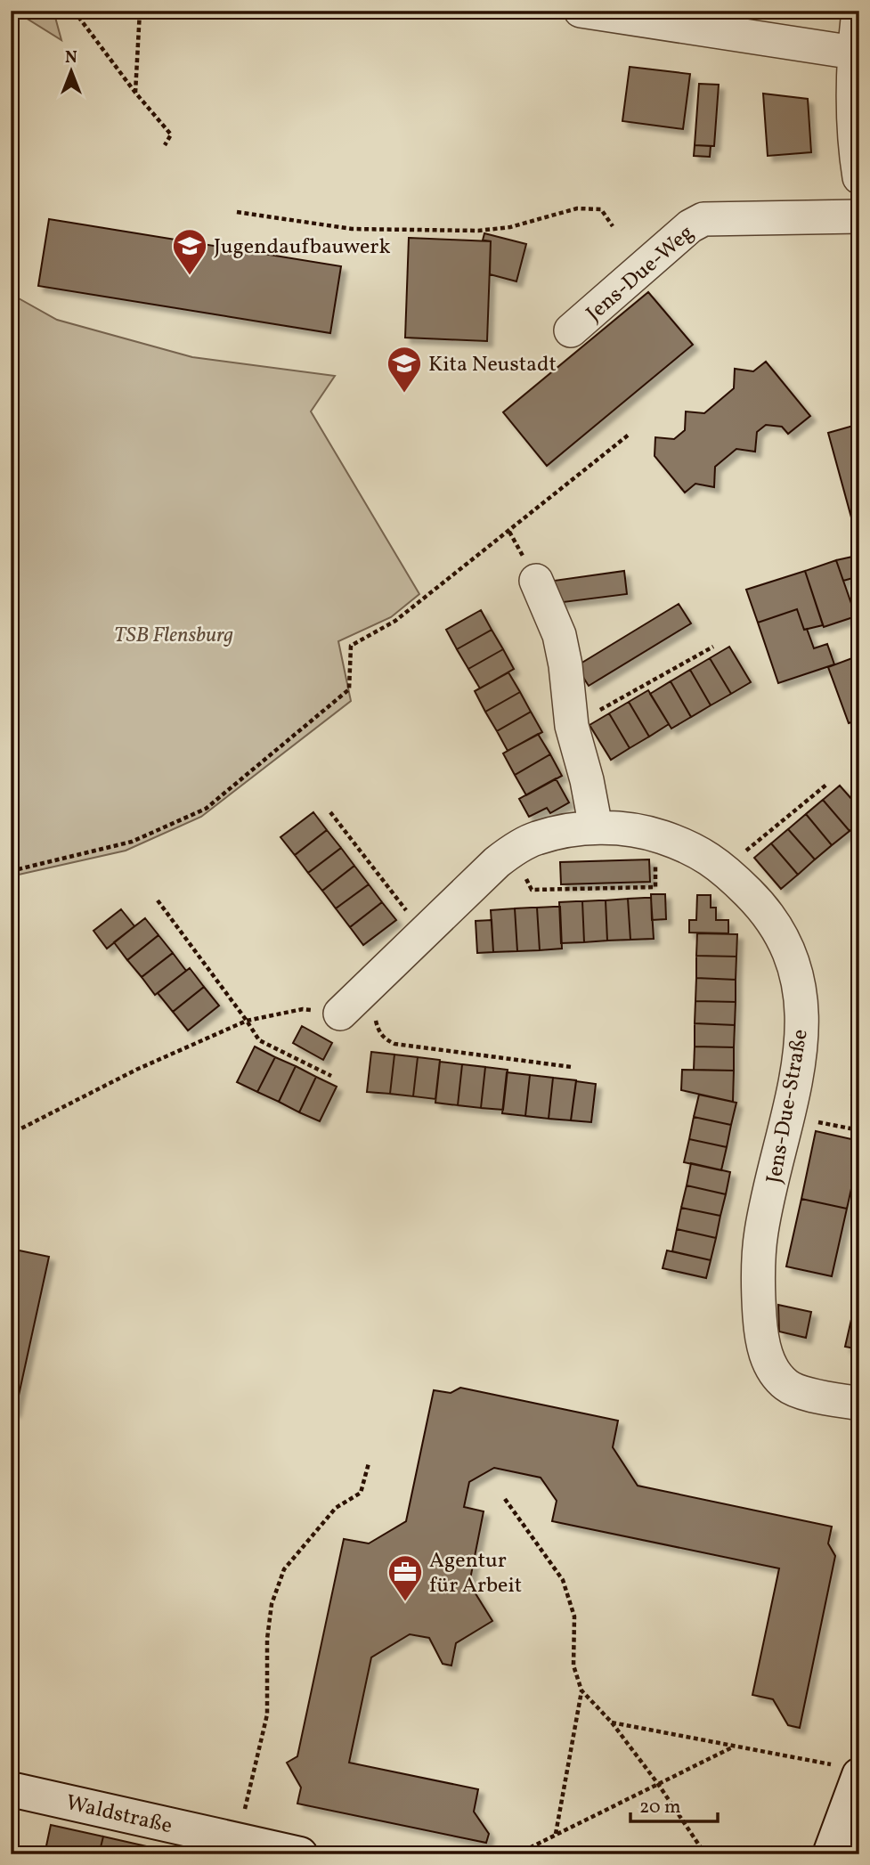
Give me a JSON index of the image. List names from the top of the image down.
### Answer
{
  "streets": {
    "main road": ["Waldstraße"],
    "street": ["Jens-Due-Weg", "Jens-Due-Straße"]
  },
  "parks": ["TSB Flensburg"],
  "places": {
    "school or university": ["Jugendaufbauwerk", "Kita Neustadt"],
    "office": ["Agentur für Arbeit"]
  },
  "scale_bar": "20 m",
  "north": "top"
}
